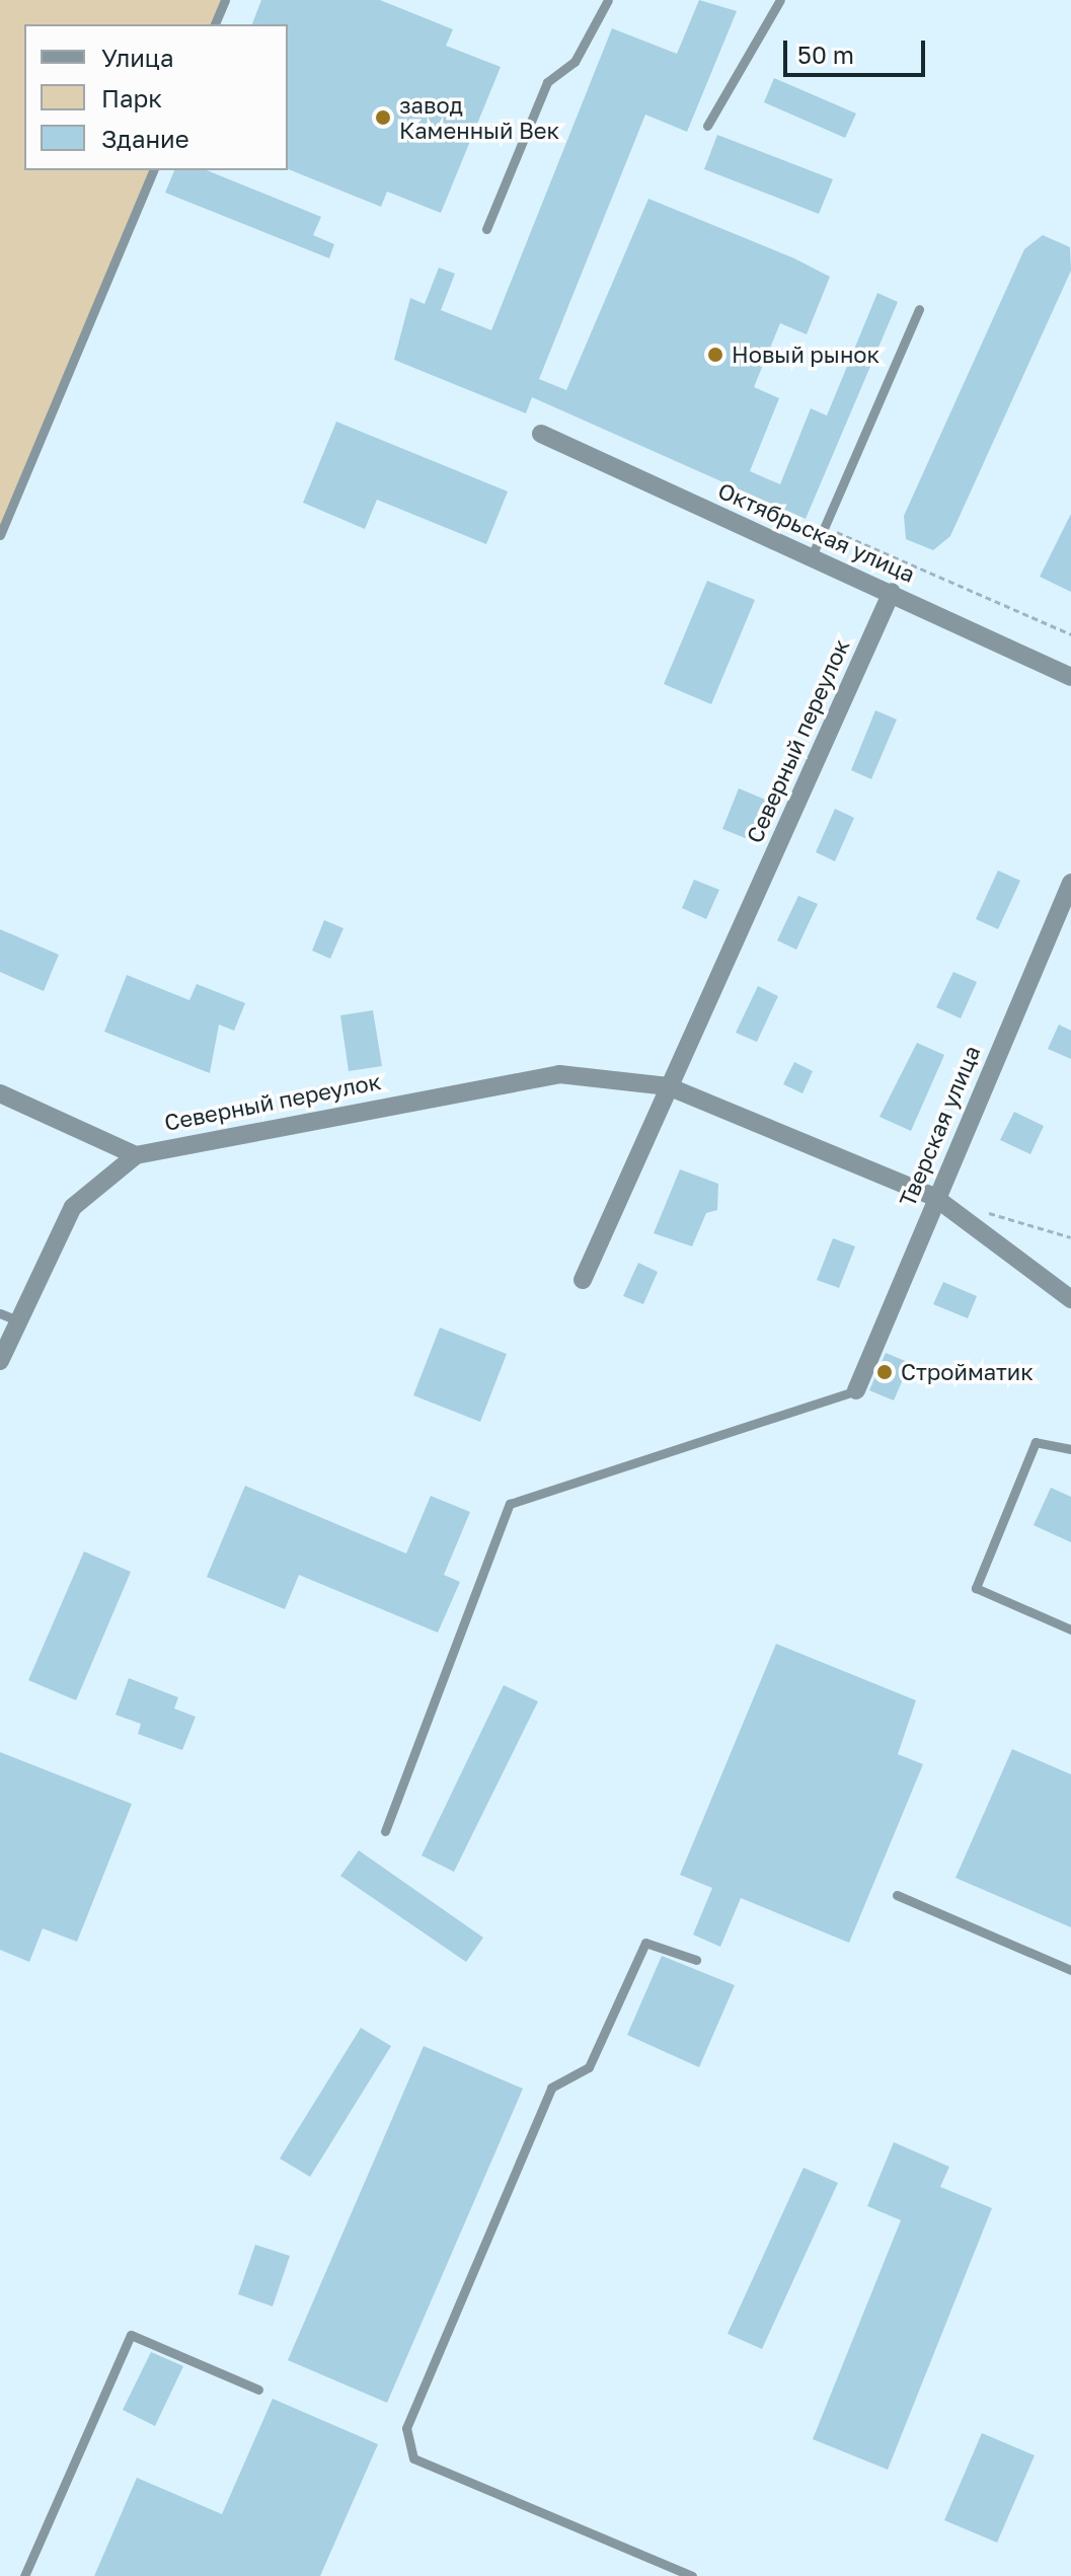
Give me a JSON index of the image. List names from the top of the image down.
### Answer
{
  "streets": {
    "street": ["Октябрьская улица", "Северный переулок", "Тверская улица"]
  },
  "crossings": [
    ["Октябрьская улица", "Северный переулок"]
  ],
  "places": ["завод Каменный Век", "Новый рынок", "Стройматик"],
  "legend": ["Улица", "Парк", "Здание"],
  "scale_bar": "50 m"
}
